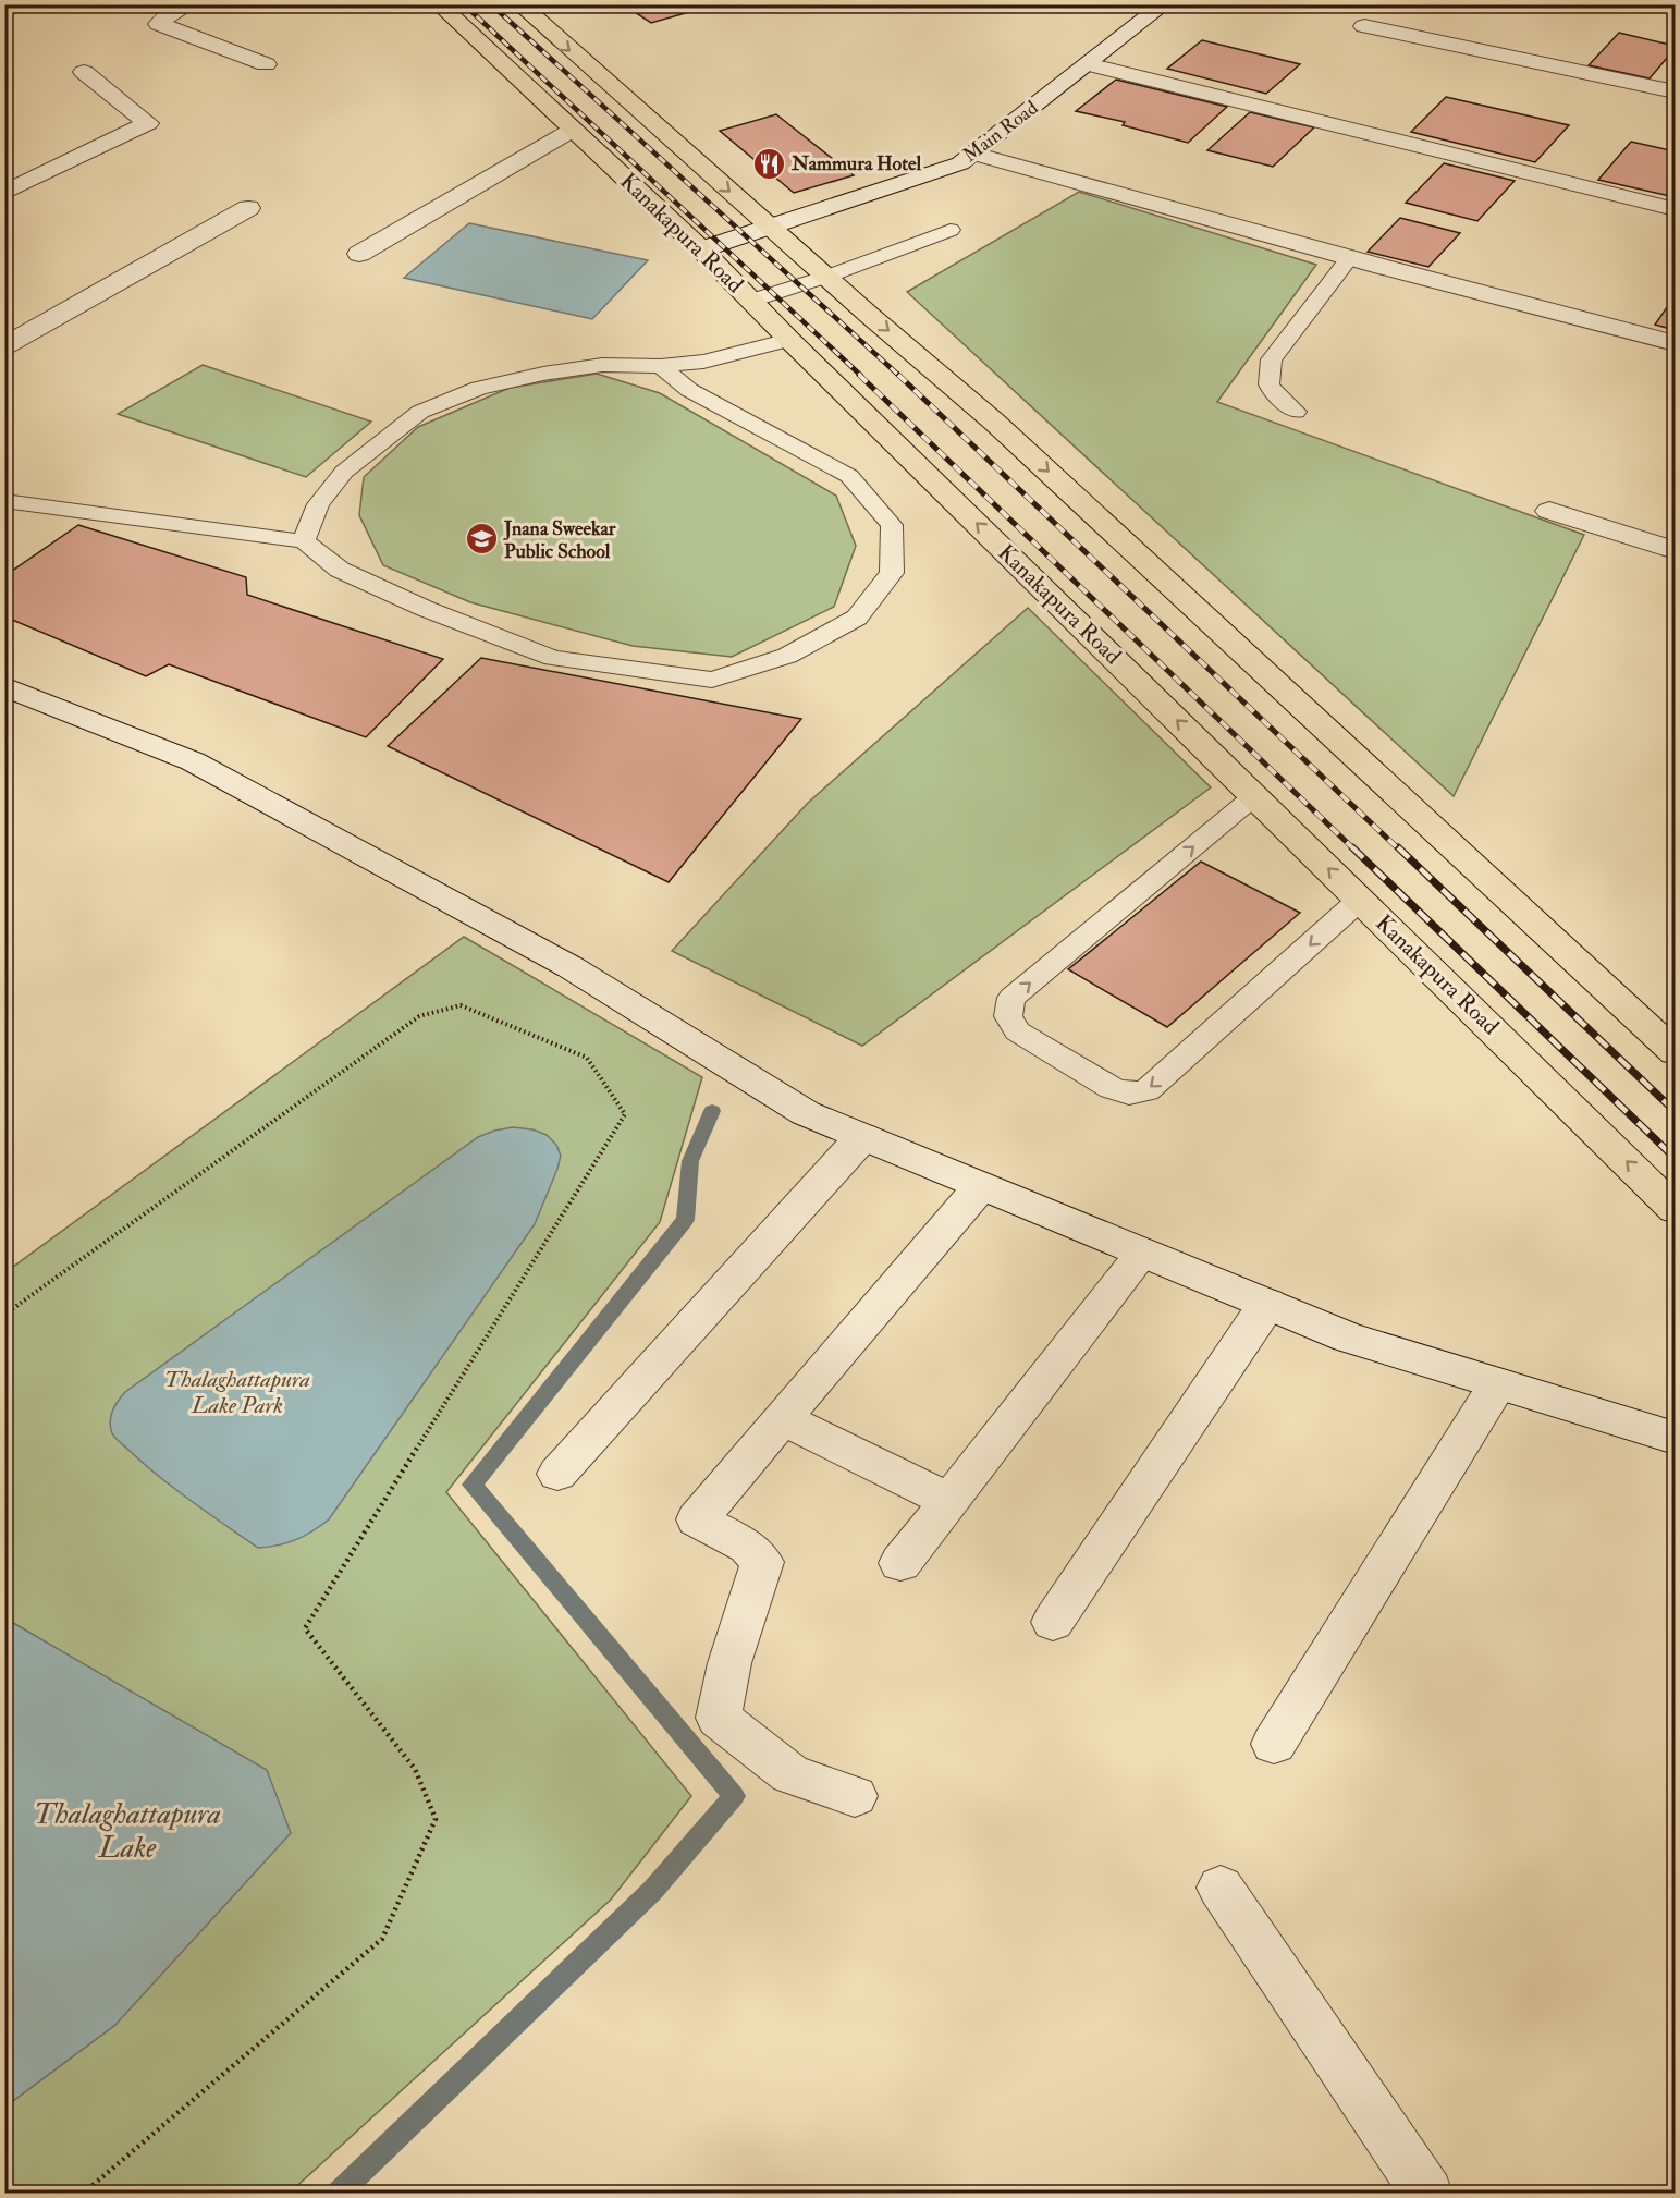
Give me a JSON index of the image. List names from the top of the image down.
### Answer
{
  "streets": {
    "highway": ["Kanakapura Road"],
    "street": ["Main Road"]
  },
  "crossings": [
    ["Main Road", "Kanakapura Road"]
  ],
  "water": ["Thalaghattapura Lake"],
  "parks": ["Thalaghattapura Lake Park"],
  "places": {
    "restaurant": ["Nammura Hotel"],
    "school or university": ["Jnana Sweekar Public School"]
  }
}
